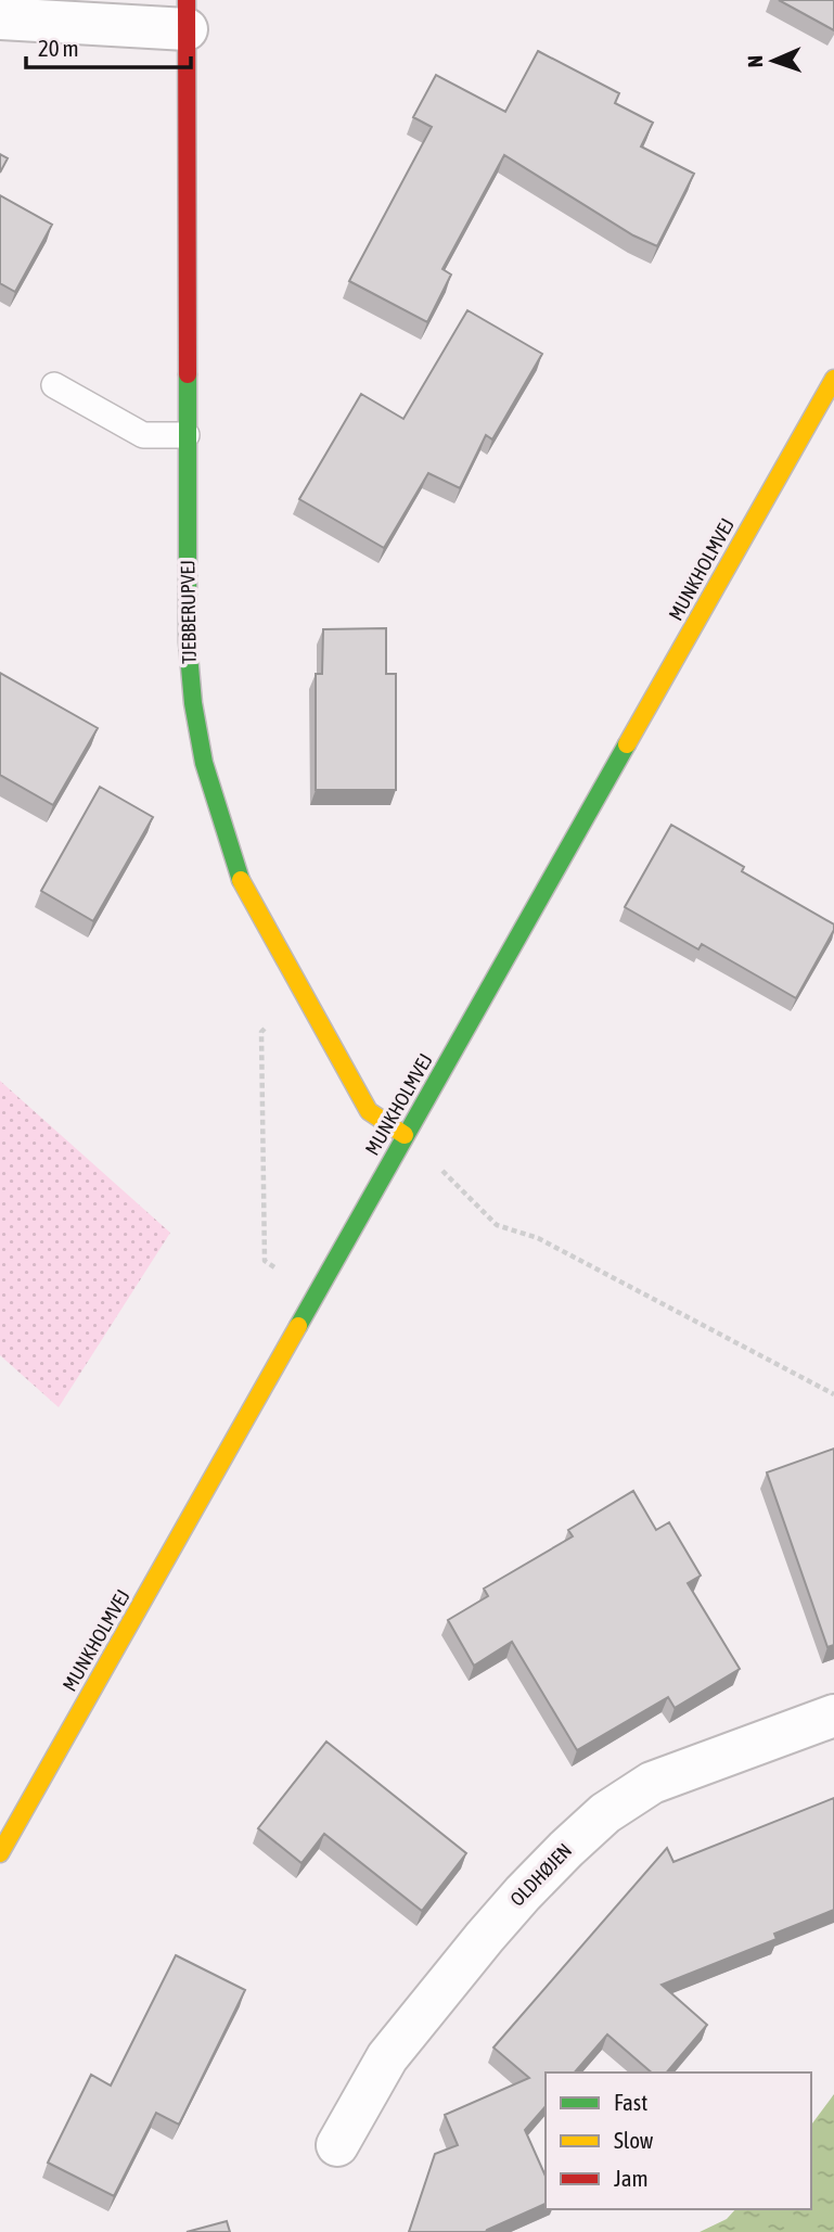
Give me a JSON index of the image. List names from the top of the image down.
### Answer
{
  "streets": {
    "street": ["MUNKHOLMVEJ", "TJEBBERUPVEJ", "OLDHØJEN"]
  },
  "crossings": [
    ["MUNKHOLMVEJ", "TJEBBERUPVEJ"]
  ],
  "legend": ["Fast", "Slow", "Jam"],
  "scale_bar": "20 m",
  "north": "left"
}
